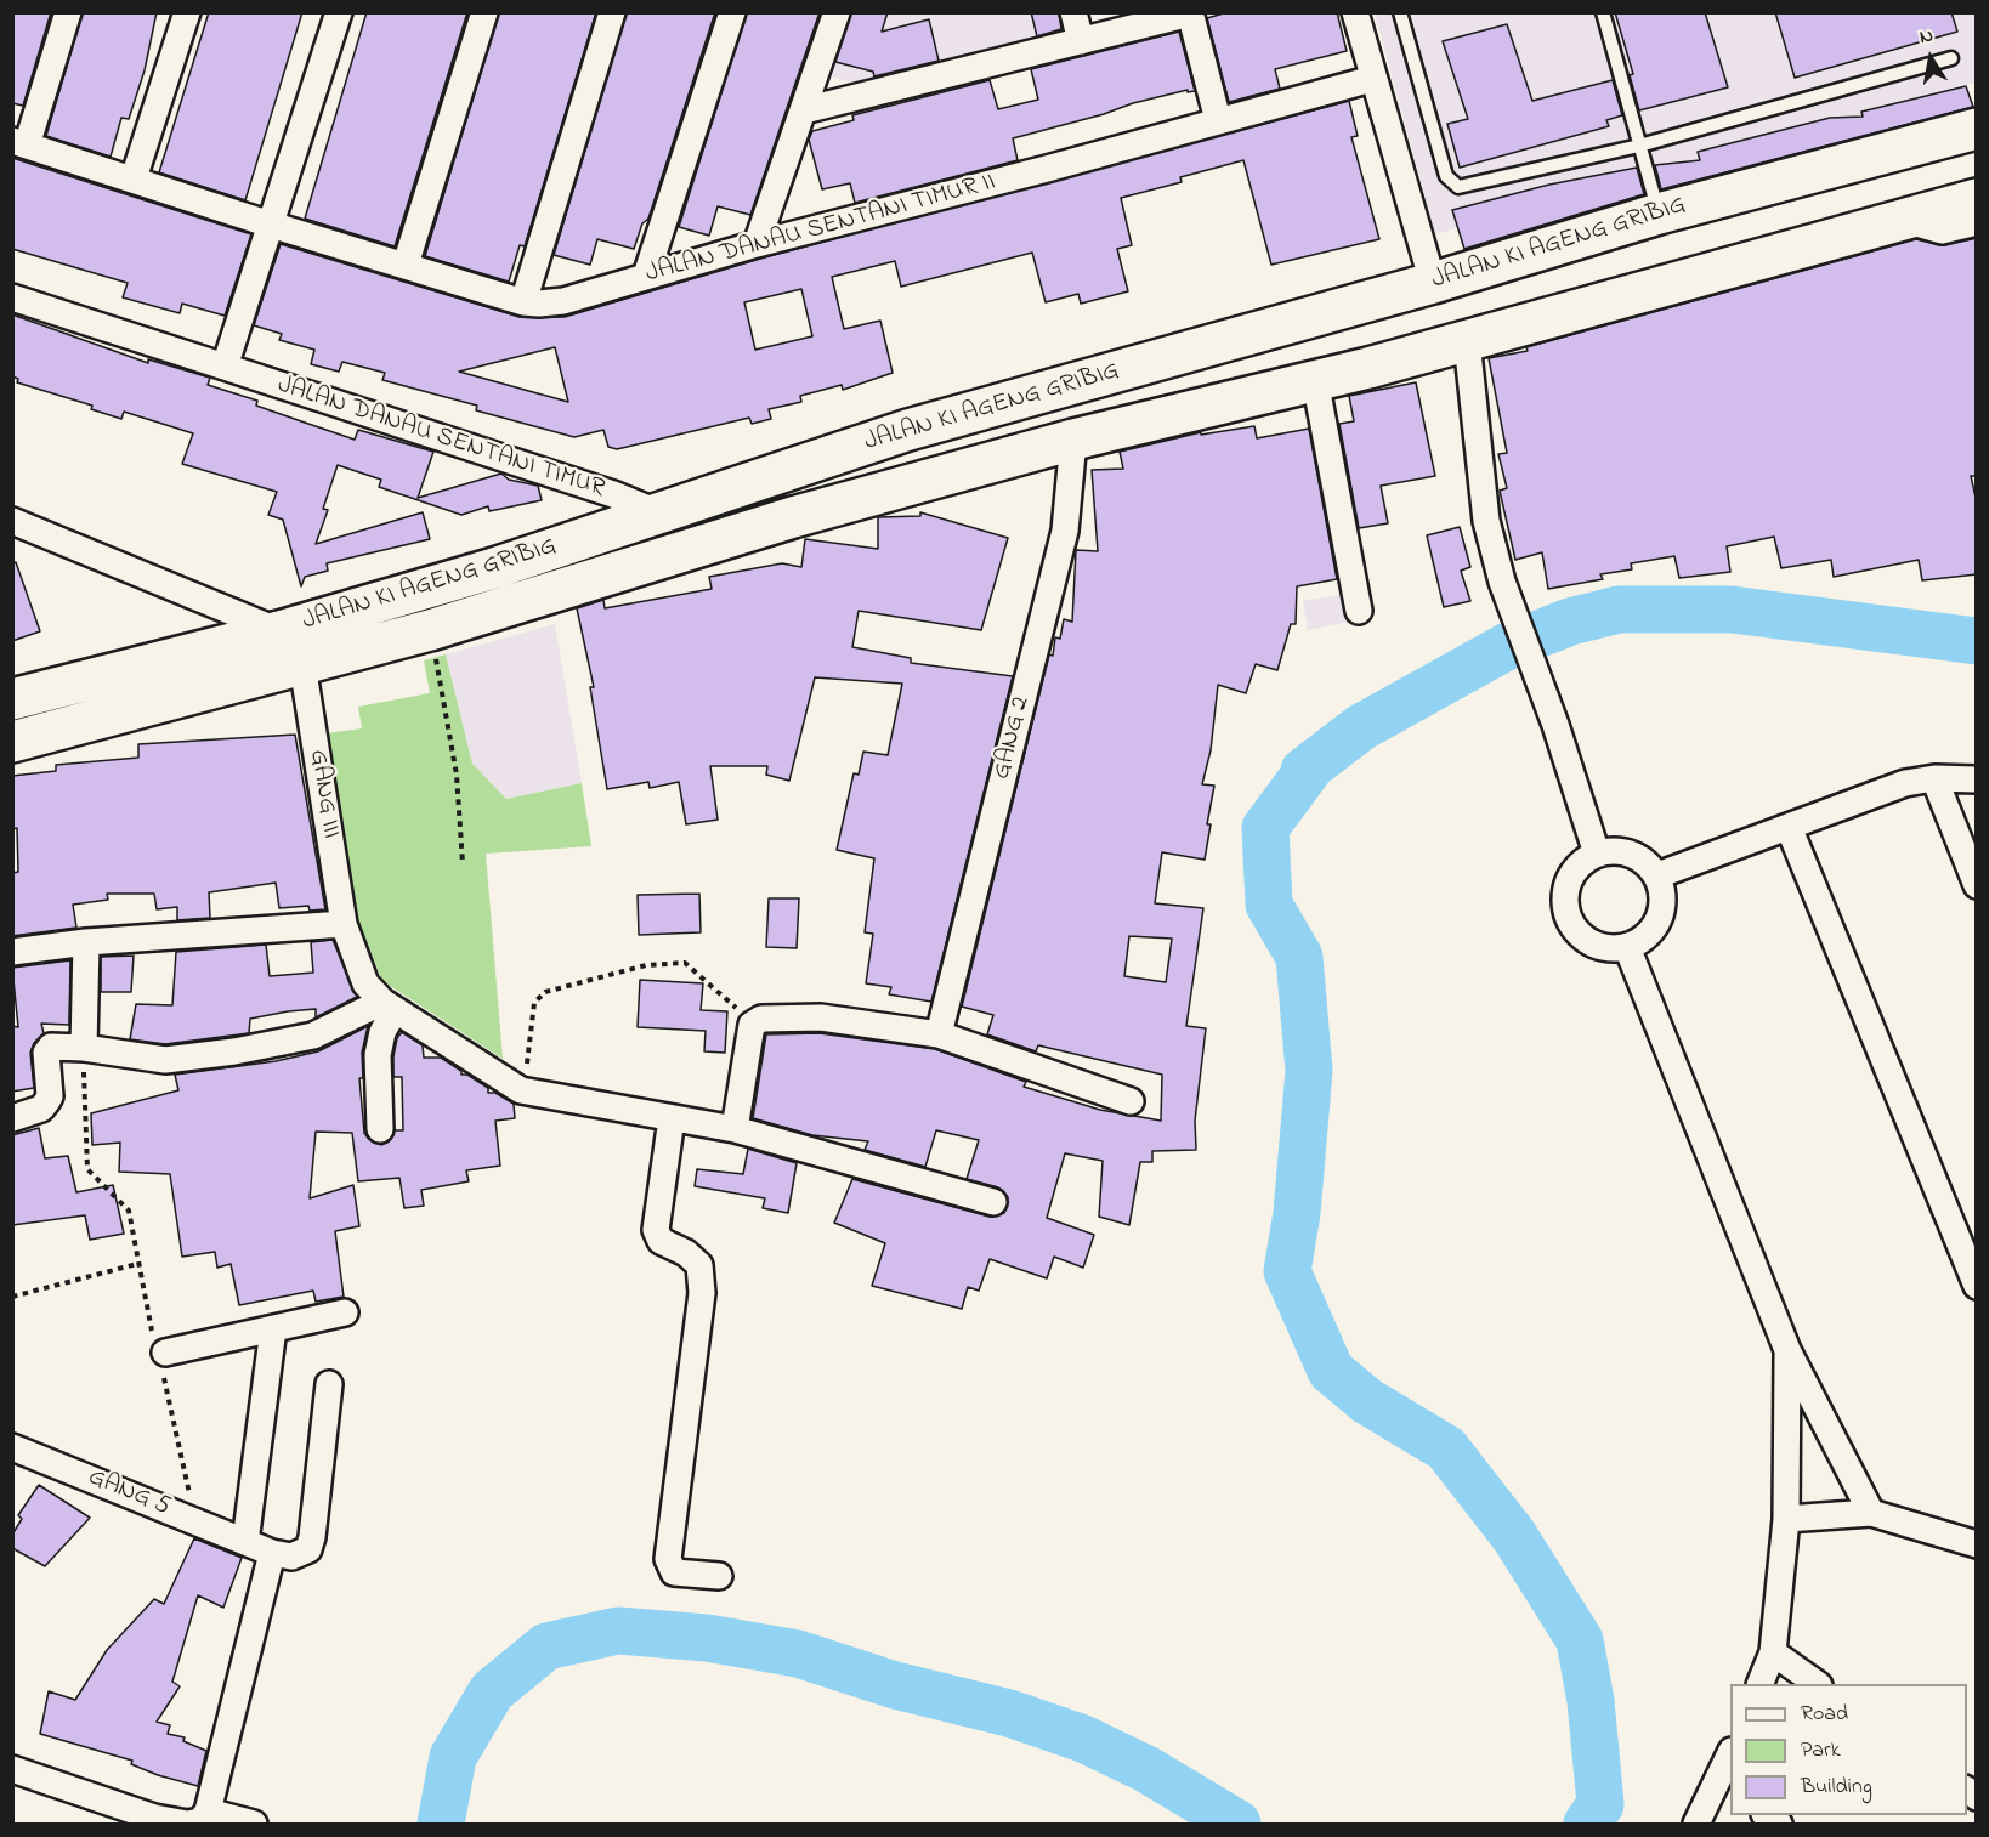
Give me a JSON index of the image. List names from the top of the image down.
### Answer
{
  "streets": {
    "main road": ["JALAN KI AGENG GRIBIG"],
    "street": [
      "JALAN DANAU SENTANI TIMUR II",
      "JALAN DANAU SENTANI TIMUR",
      "GANG 2",
      "GANG III",
      "GANG 5"
    ]
  },
  "crossings": [
    ["JALAN KI AGENG GRIBIG", "JALAN DANAU SENTANI TIMUR"],
    ["JALAN KI AGENG GRIBIG", "GANG 2"],
    ["JALAN KI AGENG GRIBIG", "GANG III"]
  ],
  "legend": ["Road", "Park", "Building"],
  "north": "top"
}
